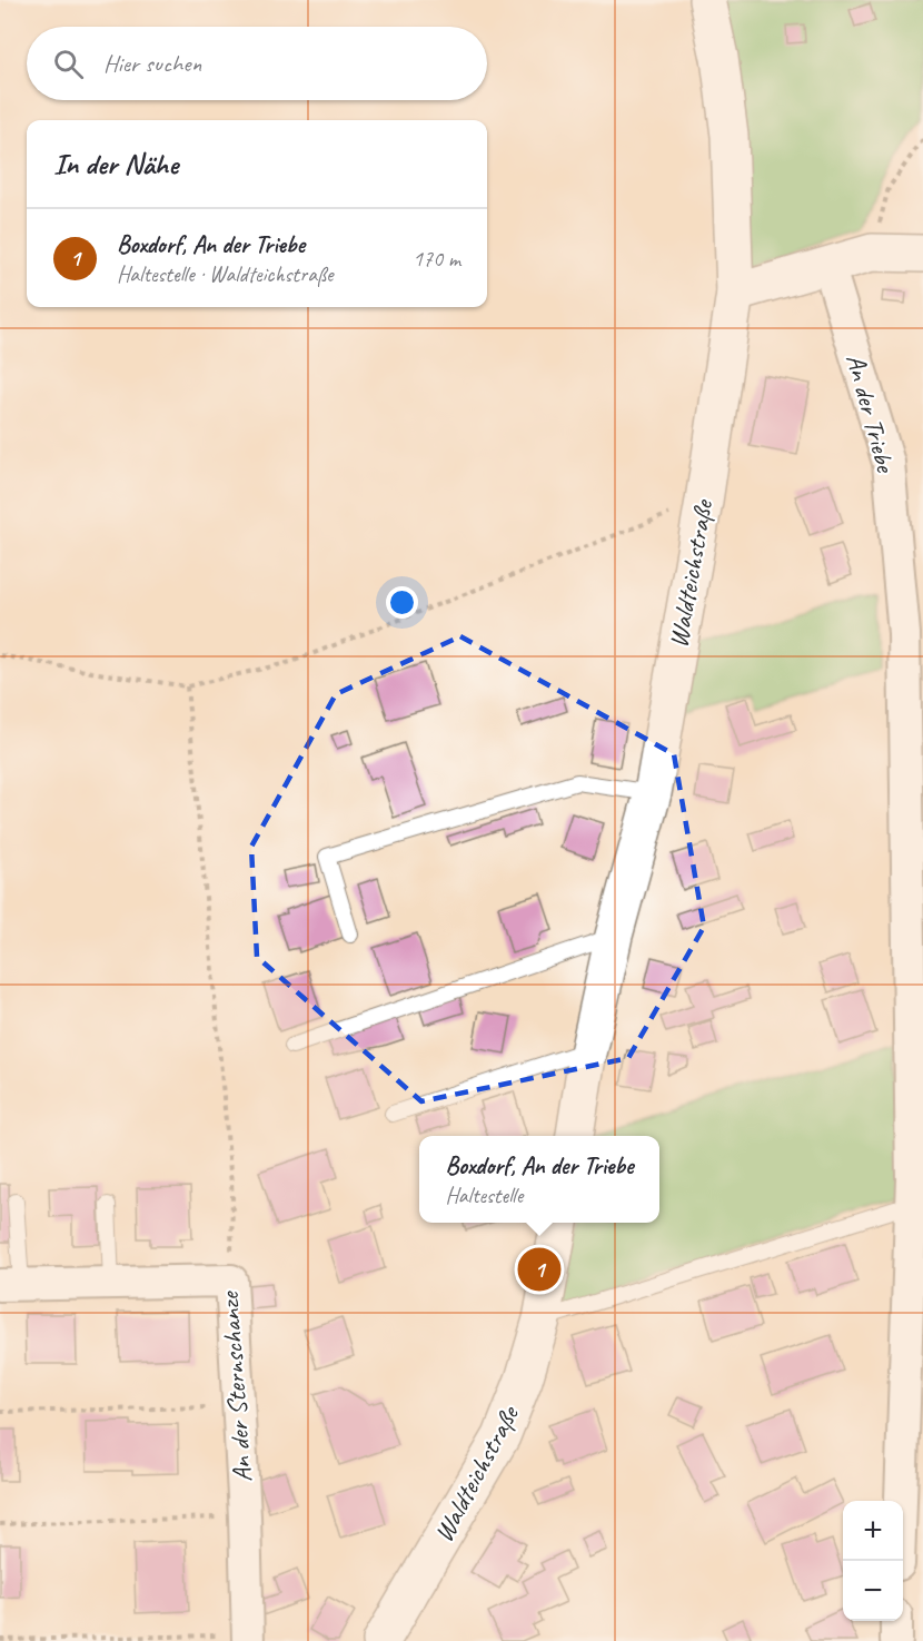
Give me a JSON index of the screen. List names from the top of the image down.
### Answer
{
  "streets": {
    "street": ["An der Triebe", "Waldteichstraße", "An der Sternschanze"]
  },
  "page": {
    "search": "Hier suchen",
    "heading": "In der Nähe",
    "list": [
      {
        "mark": "1",
        "name": "Boxdorf, An der Triebe",
        "note": "Haltestelle · Waldteichstraße",
        "value": "170 m"
      }
    ],
    "popup": ["Boxdorf, An der Triebe", "Haltestelle"],
    "pins": "1",
    "map_buttons": ["+", "−"]
  }
}
